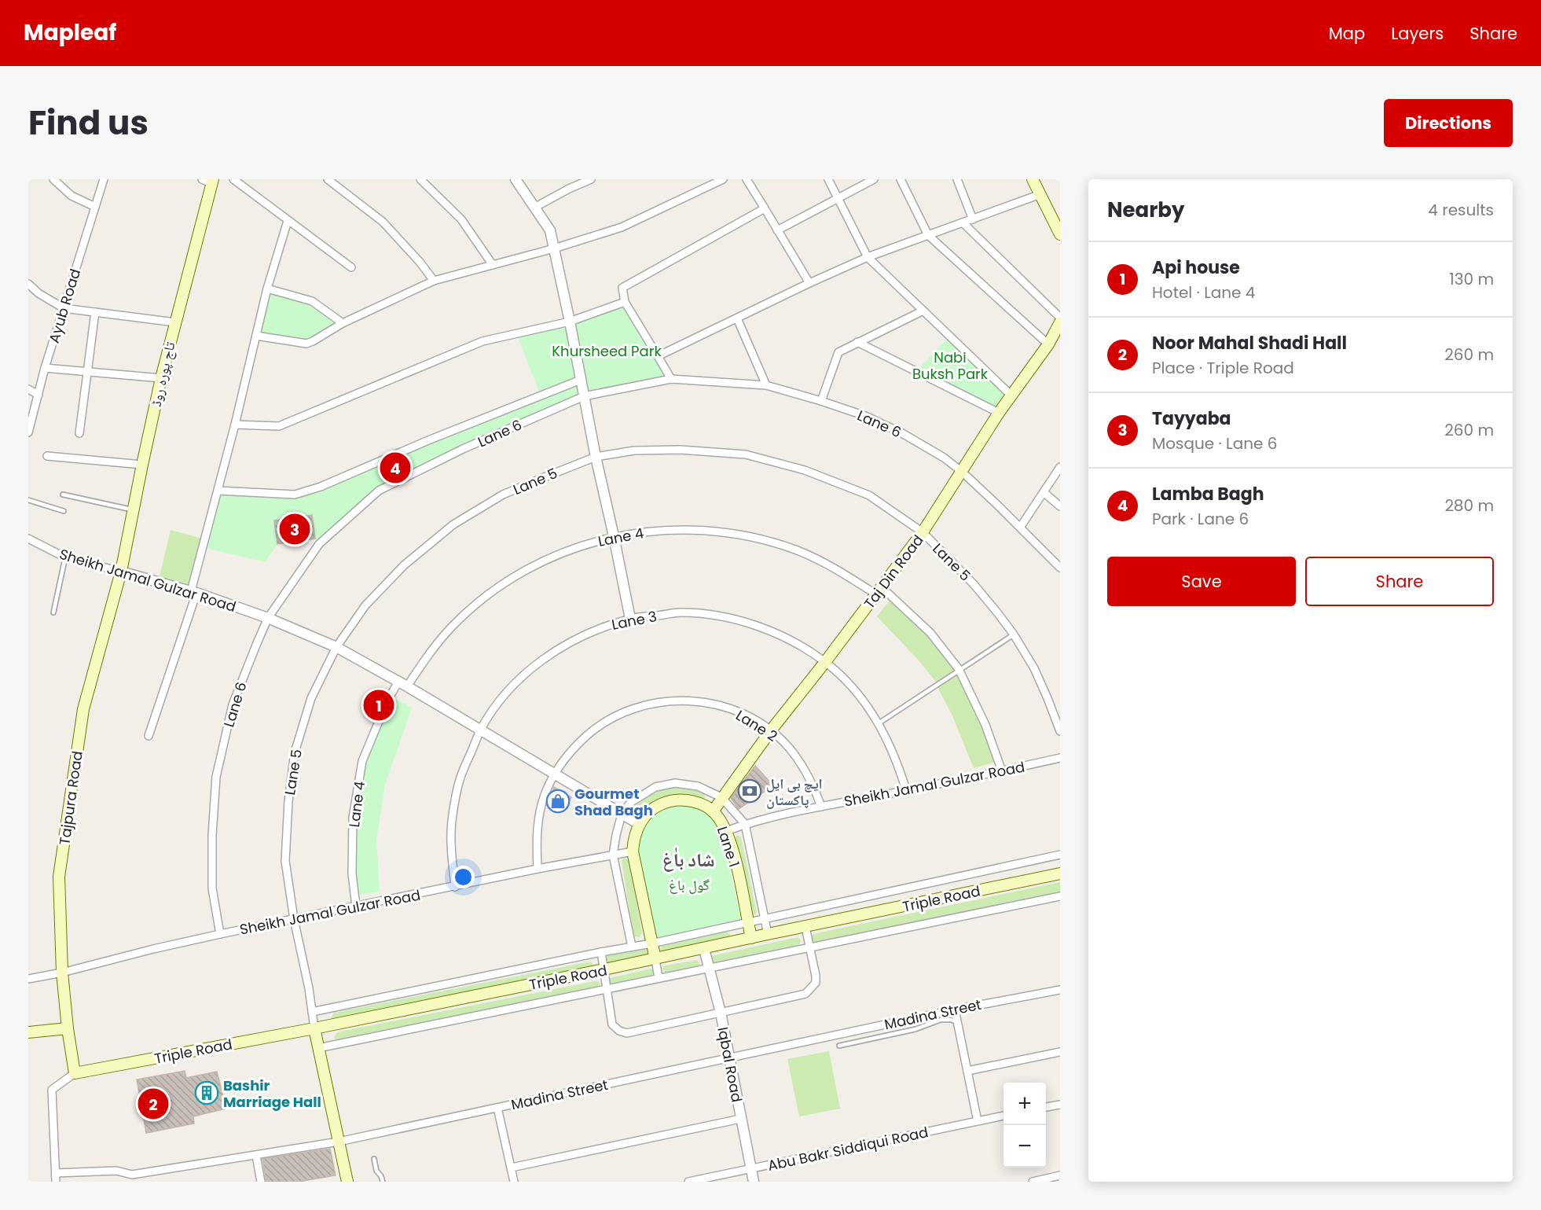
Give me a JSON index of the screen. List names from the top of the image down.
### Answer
{
  "streets": {
    "main road": [
      "تاج پورہ روڈ",
      "Taj Din Road",
      "Tajpura Road",
      "Lane 1",
      "Triple Road"
    ],
    "street": [
      "Ayub Road",
      "Lane 6",
      "Lane 5",
      "Lane 4",
      "Sheikh Jamal Gulzar Road",
      "Lane 3",
      "Lane 2",
      "Madina Street",
      "Iqbal Road",
      "Abu Bakr Siddiqui Road"
    ]
  },
  "crossings": [
    ["تاج پورہ روڈ", "Sheikh Jamal Gulzar Road"],
    ["تاج پورہ روڈ", "Tajpura Road"],
    ["Lane 6", "Taj Din Road"],
    ["Lane 6", "Sheikh Jamal Gulzar Road"],
    ["Lane 5", "Taj Din Road"],
    ["Lane 5", "Sheikh Jamal Gulzar Road"],
    ["Lane 5", "Triple Road"],
    ["Lane 4", "Taj Din Road"],
    ["Lane 4", "Sheikh Jamal Gulzar Road"],
    ["Taj Din Road", "Lane 3"],
    ["Taj Din Road", "Lane 2"],
    ["Taj Din Road", "Lane 1"],
    ["Sheikh Jamal Gulzar Road", "Lane 3"],
    ["Sheikh Jamal Gulzar Road", "Lane 2"],
    ["Sheikh Jamal Gulzar Road", "Tajpura Road"],
    ["Sheikh Jamal Gulzar Road", "Lane 1"],
    ["Tajpura Road", "Triple Road"],
    ["Lane 1", "Triple Road"],
    ["Triple Road", "Iqbal Road"],
    ["Madina Street", "Iqbal Road"],
    ["Iqbal Road", "Abu Bakr Siddiqui Road"]
  ],
  "districts": ["شاد باٰغ"],
  "parks": ["Khursheed Park", "Nabi Buksh Park", "گول باغ"],
  "places": {
    "bank": ["ایچ بی ایل پاکستان"],
    "shop": ["Gourmet Shad Bagh"],
    "building": ["Bashir Marriage Hall"]
  },
  "page": {
    "header": "Mapleaf",
    "nav": ["Map", "Layers", "Share"],
    "title": "Find us",
    "buttons": [
      "Directions",
      ["Save", "Share"]
    ],
    "heading": ["Nearby", "4 results"],
    "list": [
      {
        "mark": "1",
        "name": "Api house",
        "note": "Hotel · Lane 4",
        "value": "130 m"
      },
      {
        "mark": "2",
        "name": "Noor Mahal Shadi Hall",
        "note": "Place · Triple Road",
        "value": "260 m"
      },
      {
        "mark": "3",
        "name": "Tayyaba",
        "note": "Mosque · Lane 6",
        "value": "260 m"
      },
      {
        "mark": "4",
        "name": "Lamba Bagh",
        "note": "Park · Lane 6",
        "value": "280 m"
      }
    ],
    "pins": [
      "4",
      "3",
      "1",
      "2"
    ],
    "map_buttons": ["+", "−"]
  }
}
